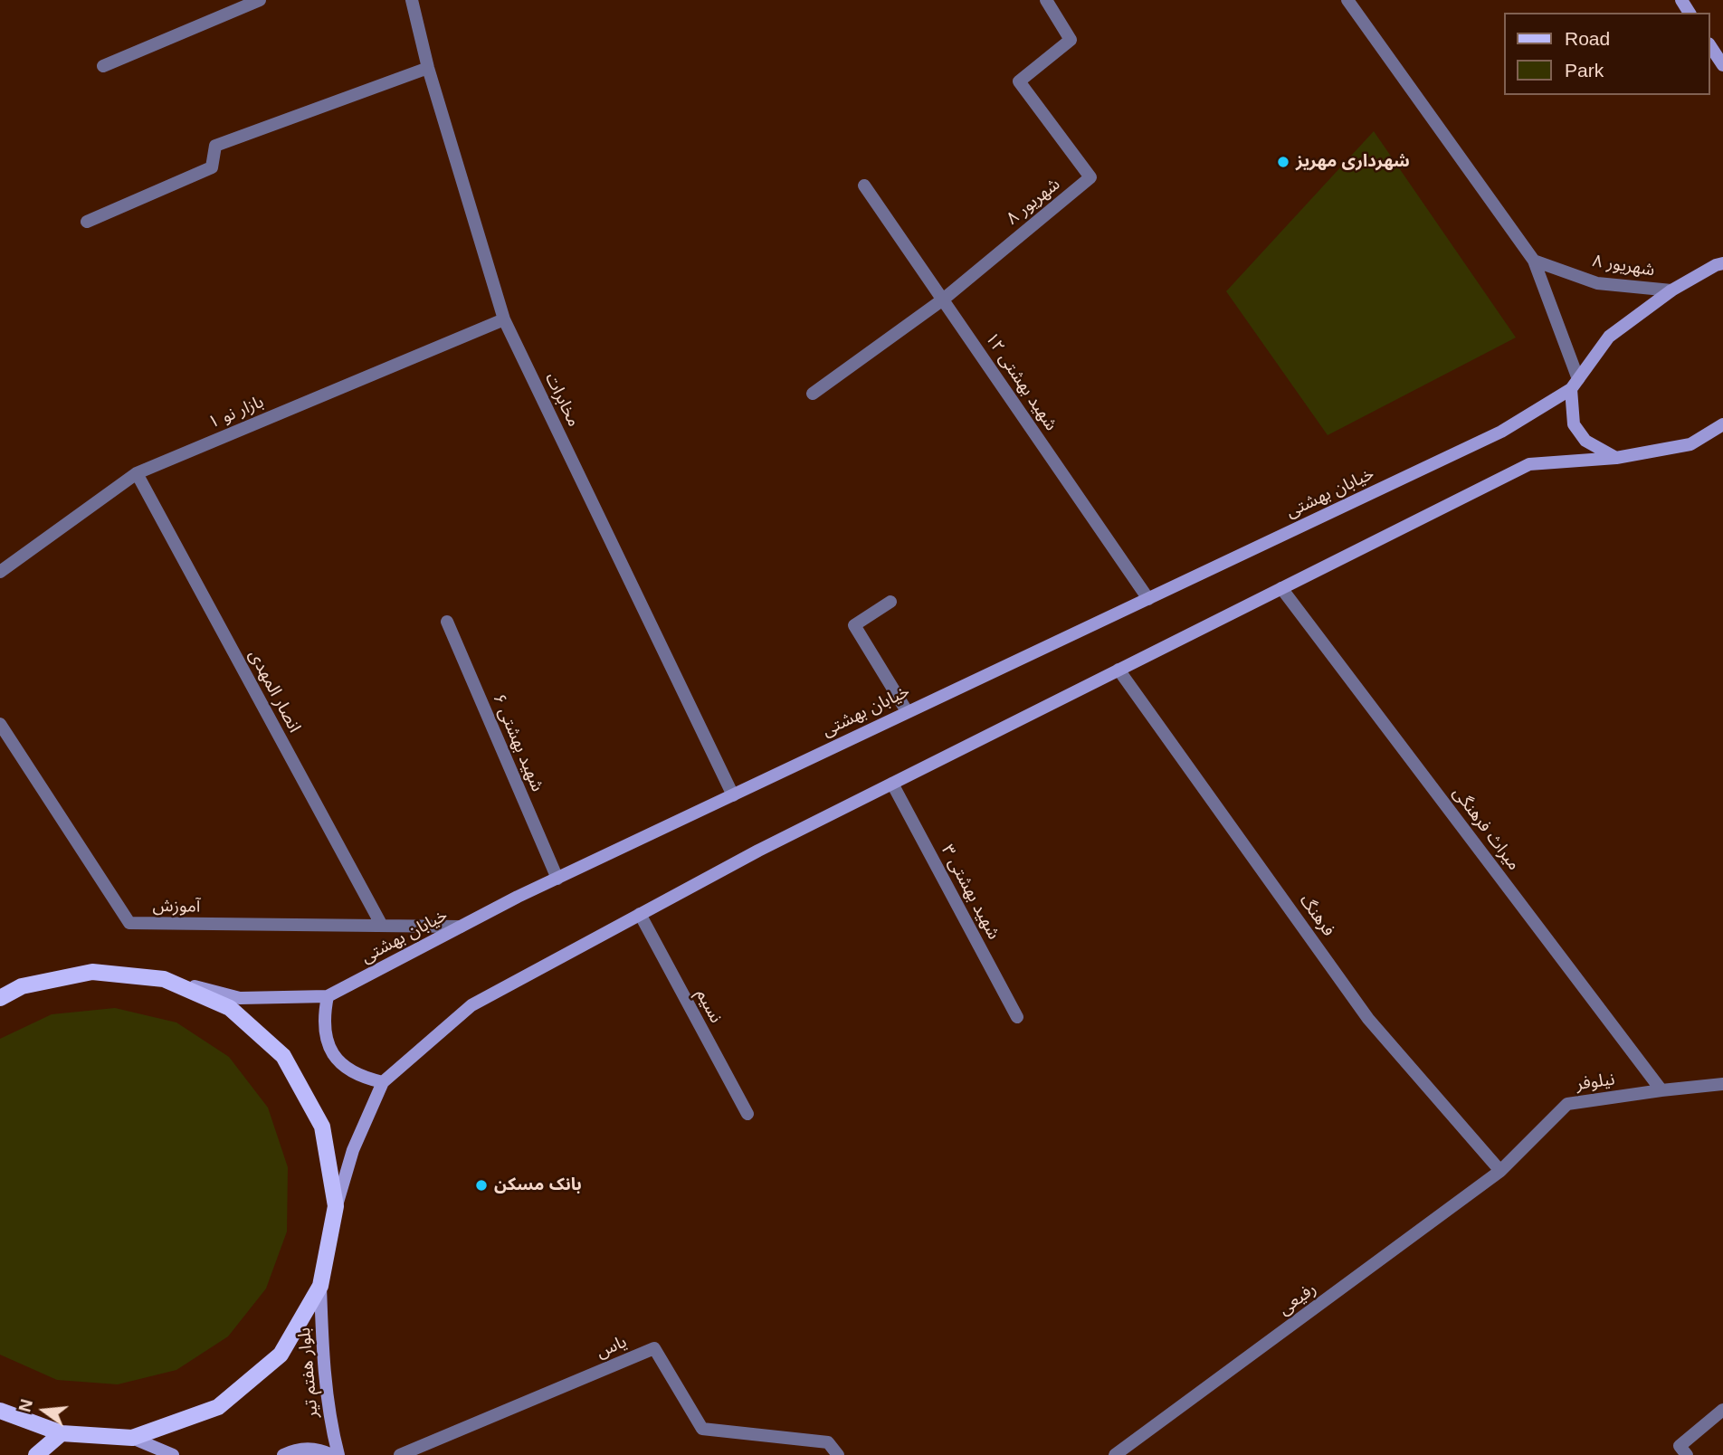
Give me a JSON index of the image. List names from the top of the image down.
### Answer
{
  "streets": {
    "main road": ["خیابان بهشتی", "بلوار هفتم تیر"],
    "street": [
      "۸ شهریور",
      "شهید بهشتی ۱۲",
      "مخابرات",
      "بازار نو ۱",
      "انصار المهدی",
      "شهید بهشتی ۶",
      "میراث فرهنگی",
      "شهید بهشتی ۳",
      "آموزش",
      "فرهنگ",
      "نسیم",
      "نیلوفر",
      "رفیعی",
      "یاس"
    ]
  },
  "crossings": [
    ["۸ شهریور", "شهید بهشتی ۱۲"],
    ["شهید بهشتی ۱۲", "خیابان بهشتی"],
    ["مخابرات", "بازار نو ۱"],
    ["مخابرات", "خیابان بهشتی"],
    ["بازار نو ۱", "انصار المهدی"],
    ["خیابان بهشتی", "شهید بهشتی ۶"],
    ["خیابان بهشتی", "آموزش"],
    ["انصار المهدی", "آموزش"],
    ["میراث فرهنگی", "نیلوفر"],
    ["فرهنگ", "نیلوفر"],
    ["فرهنگ", "رفیعی"],
    ["نیلوفر", "رفیعی"]
  ],
  "places": ["شهرداری مهریز", "بانک مسکن"],
  "legend": ["Road", "Park"],
  "north": "left"
}
